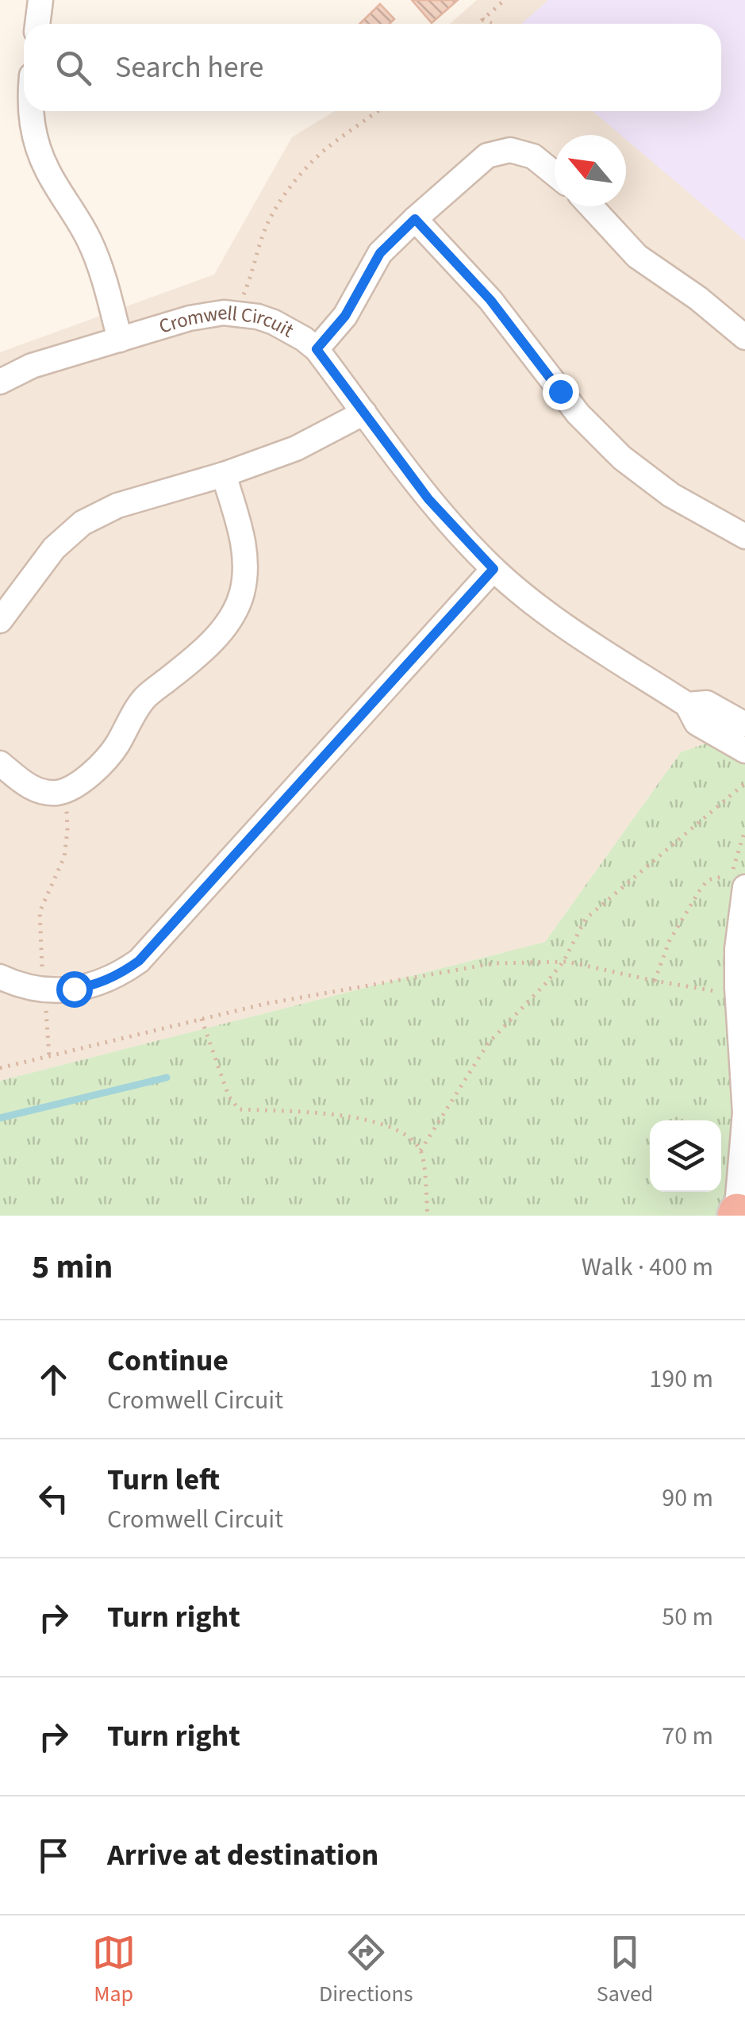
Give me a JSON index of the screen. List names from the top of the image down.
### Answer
{
  "streets": {
    "street": ["Cromwell Circuit"]
  },
  "north": "top left",
  "page": {
    "search": "Search here",
    "heading": ["5 min", "Walk · 400 m"],
    "list": [
      ["Continue", "Cromwell Circuit", "190 m"],
      ["Turn left", "Cromwell Circuit", "90 m"],
      ["Turn right", "50 m"],
      ["Turn right", "70 m"],
      "Arrive at destination"
    ],
    "nav": ["Map", "Directions", "Saved"]
  }
}
